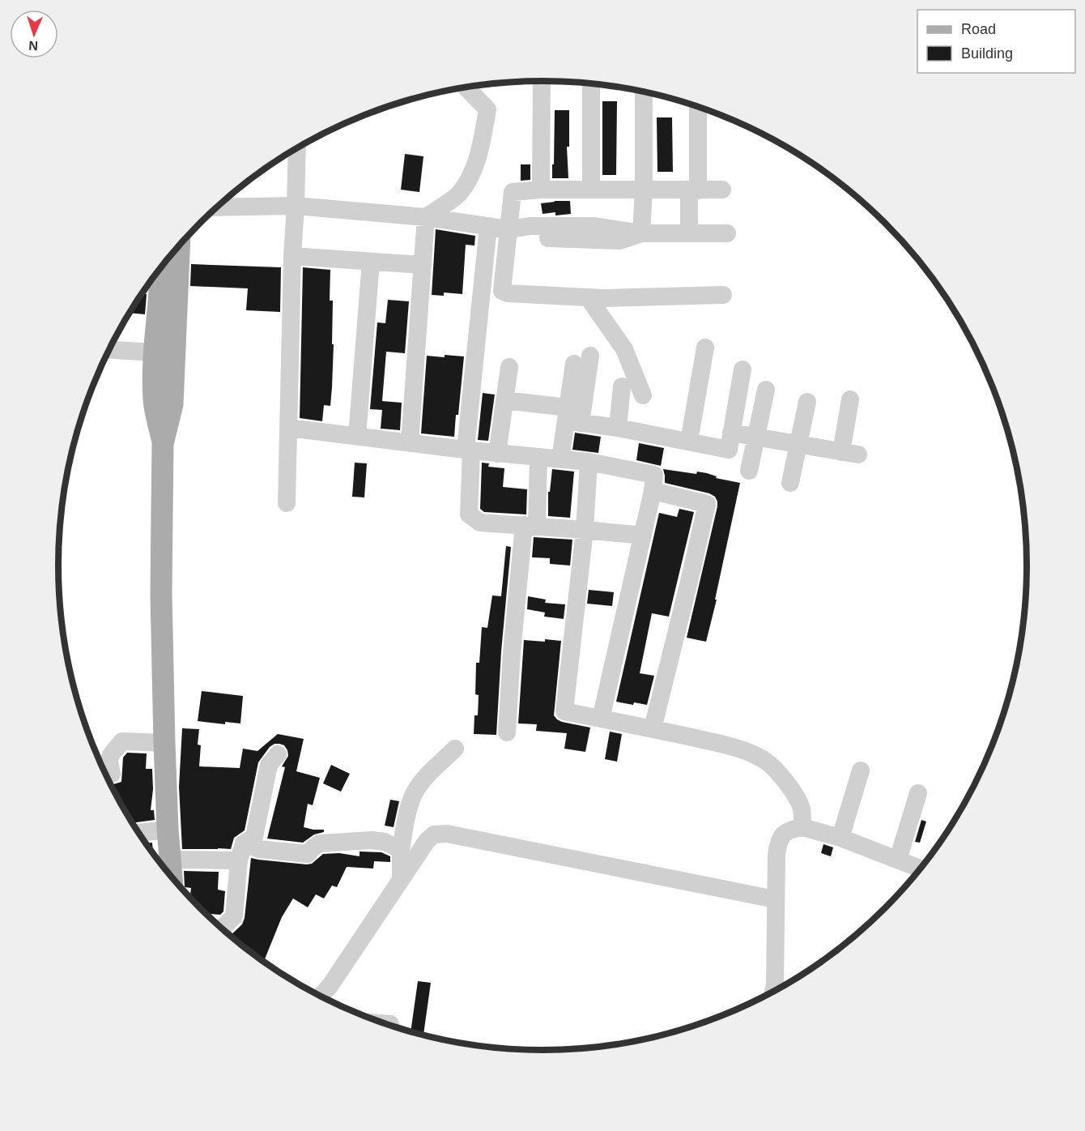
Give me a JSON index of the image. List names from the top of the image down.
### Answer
{
  "legend": ["Road", "Building"],
  "north": "bottom"
}
